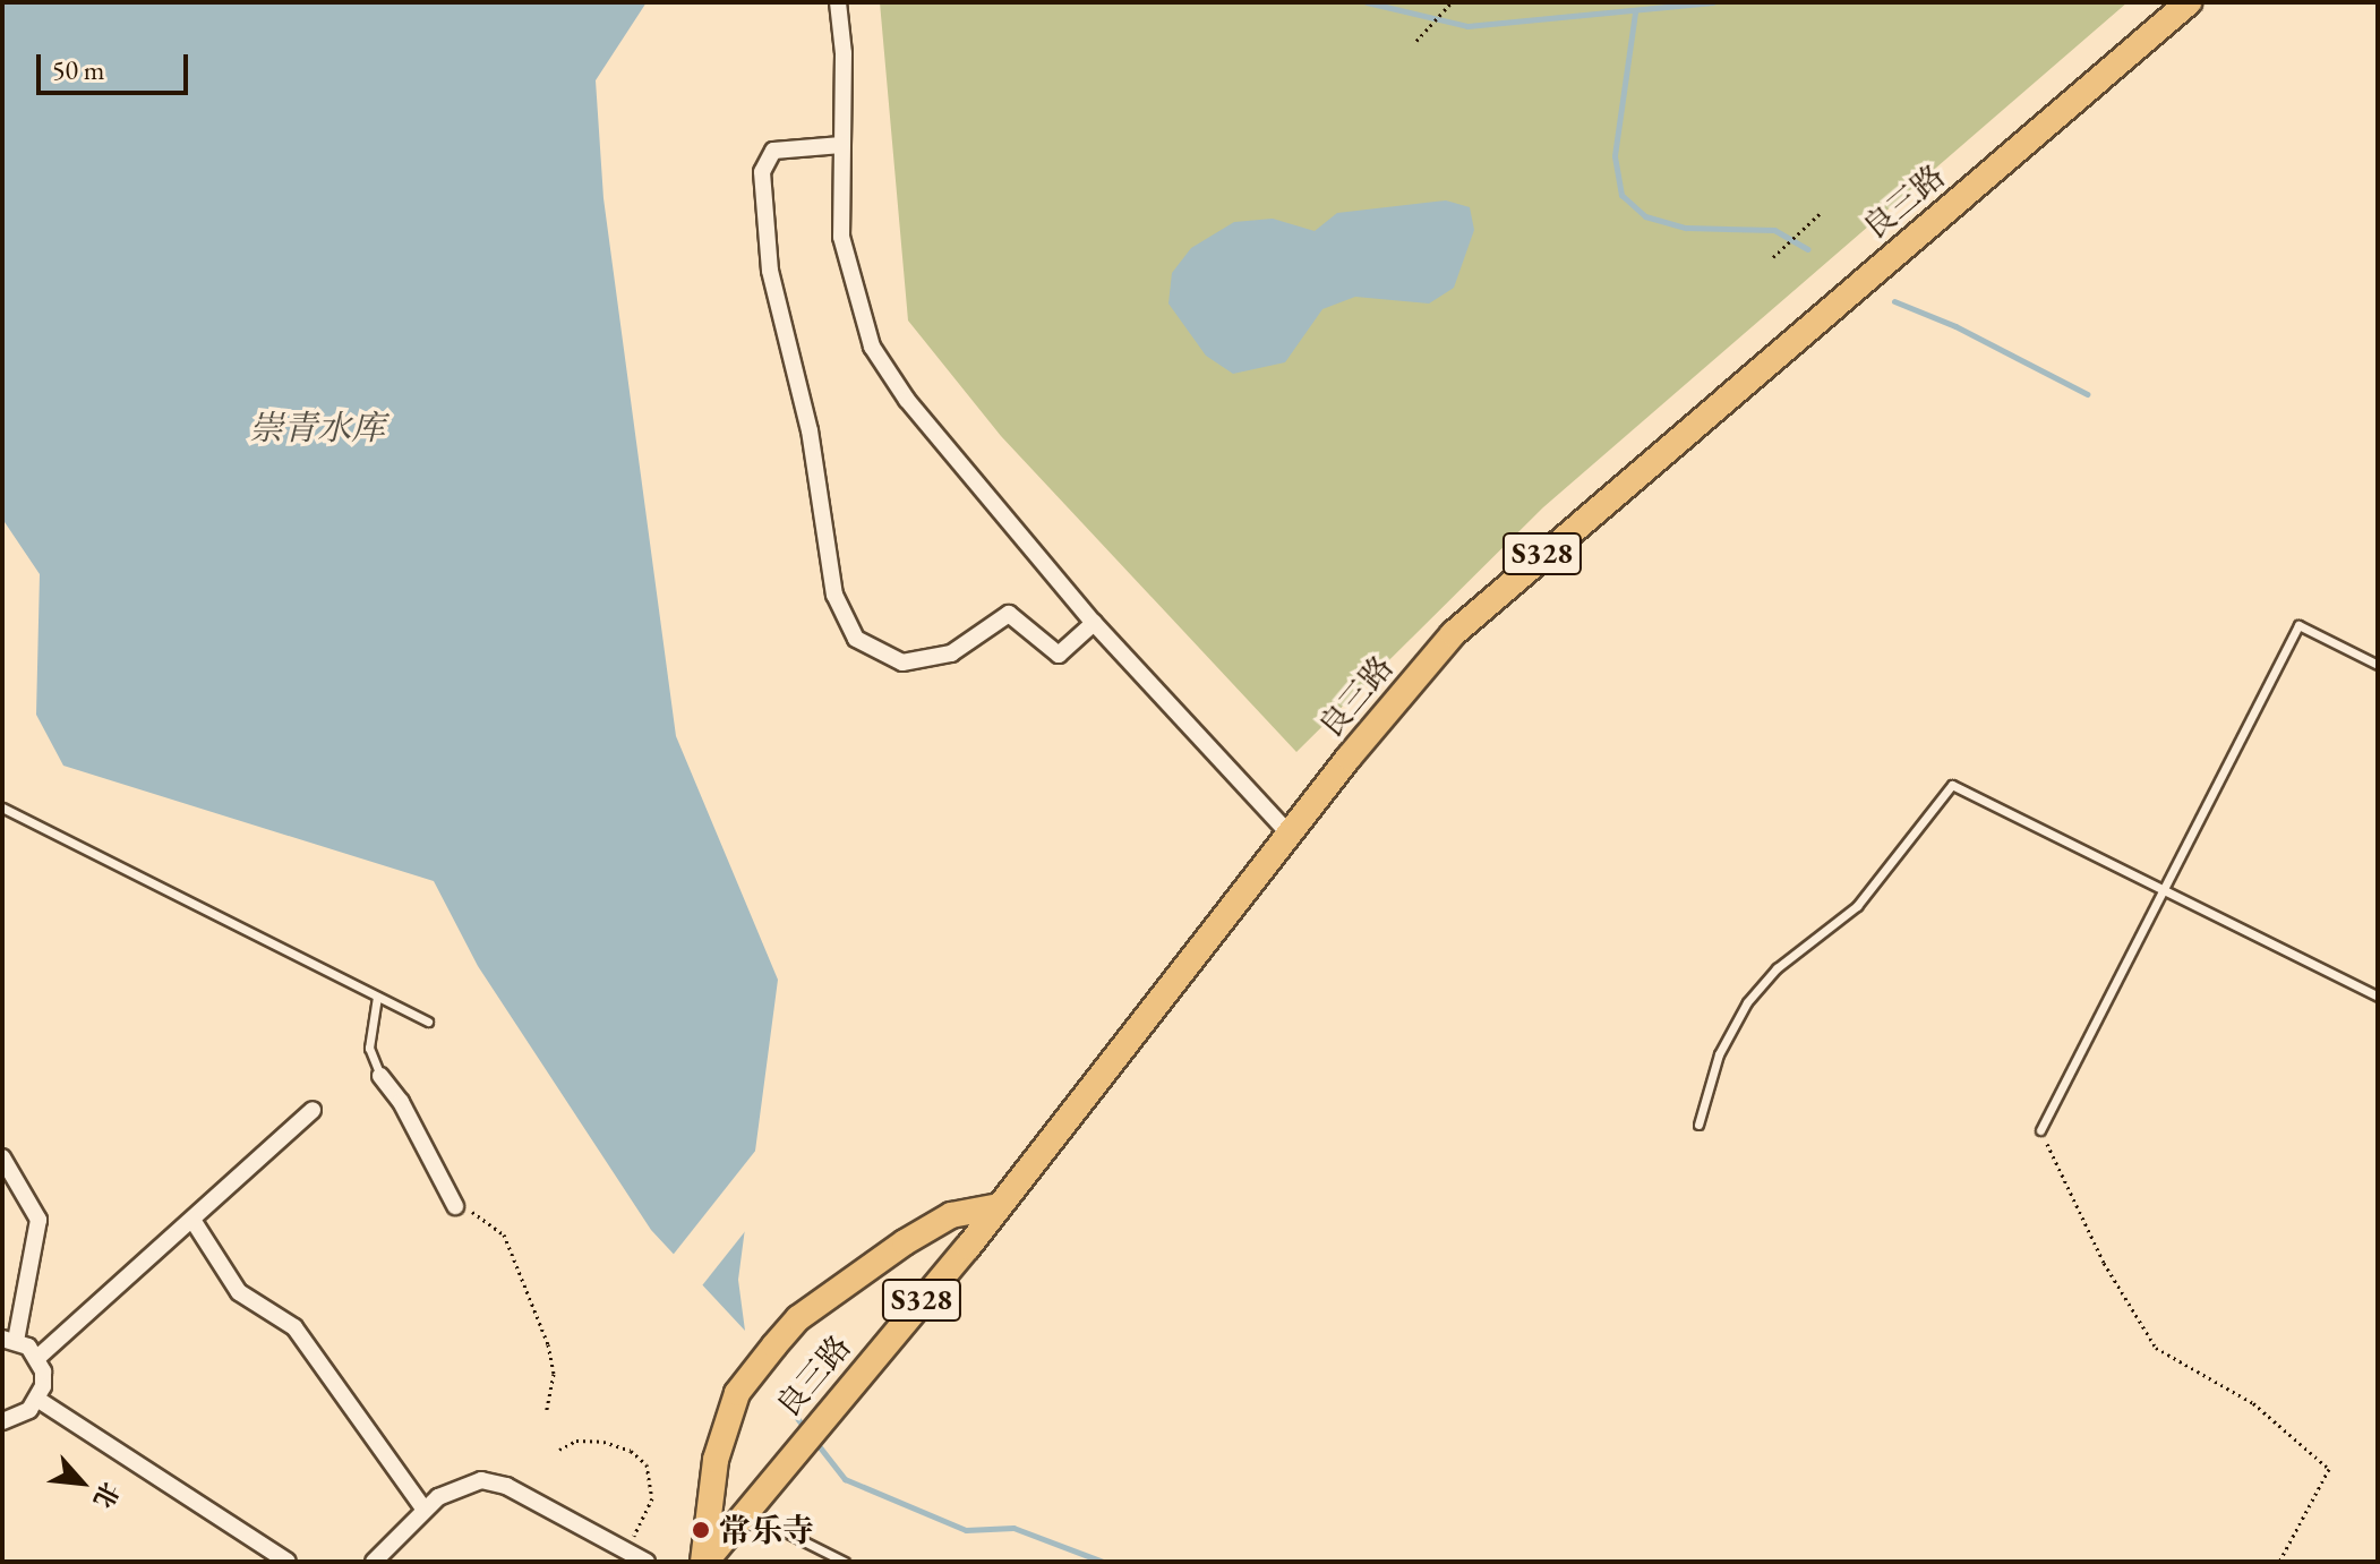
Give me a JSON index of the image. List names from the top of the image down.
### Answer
{
  "streets": {
    "main road": ["良三路", "S328"]
  },
  "water": ["崇青水库"],
  "places": ["常乐寺"],
  "scale_bar": "50 m",
  "north": "bottom right"
}
